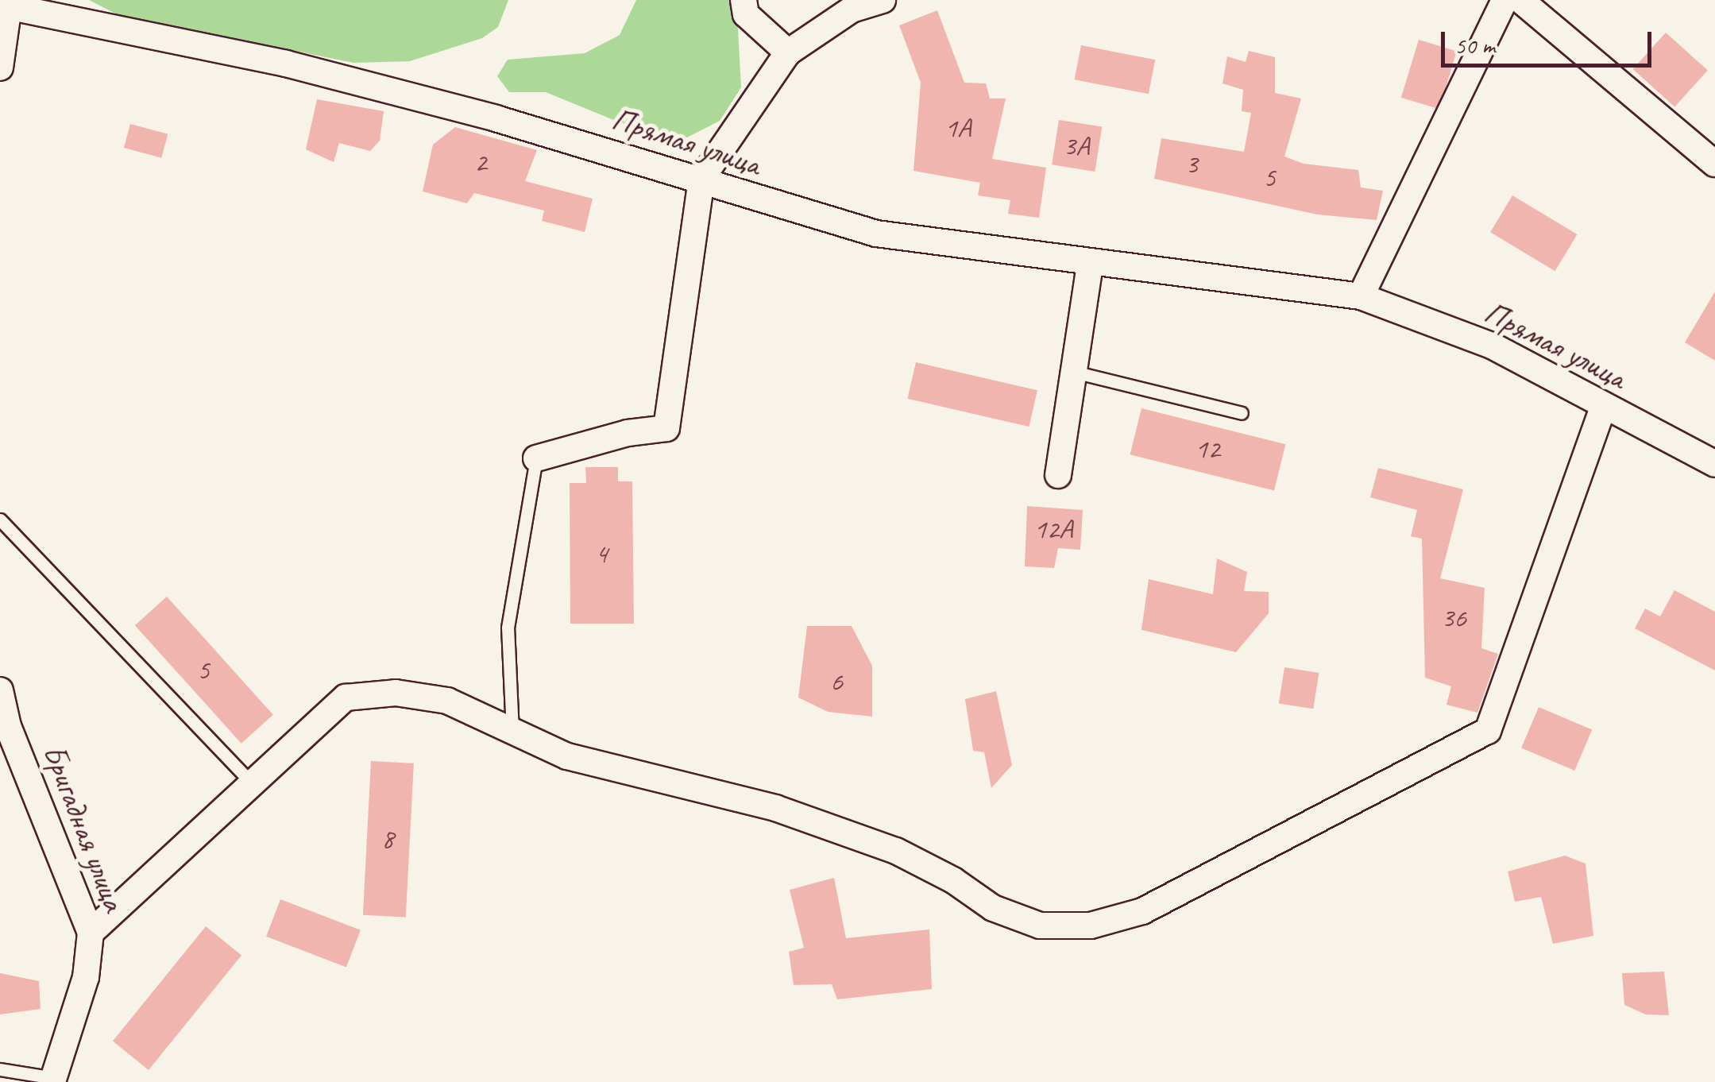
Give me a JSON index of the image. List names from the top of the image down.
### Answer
{
  "streets": {
    "street": ["Прямая улица", "Бригадная улица"]
  },
  "house_numbers": [
    "1А",
    "3А",
    "2",
    "3",
    "5",
    "12",
    "12А",
    "4",
    "36",
    "5",
    "6",
    "8"
  ],
  "scale_bar": "50 m"
}
